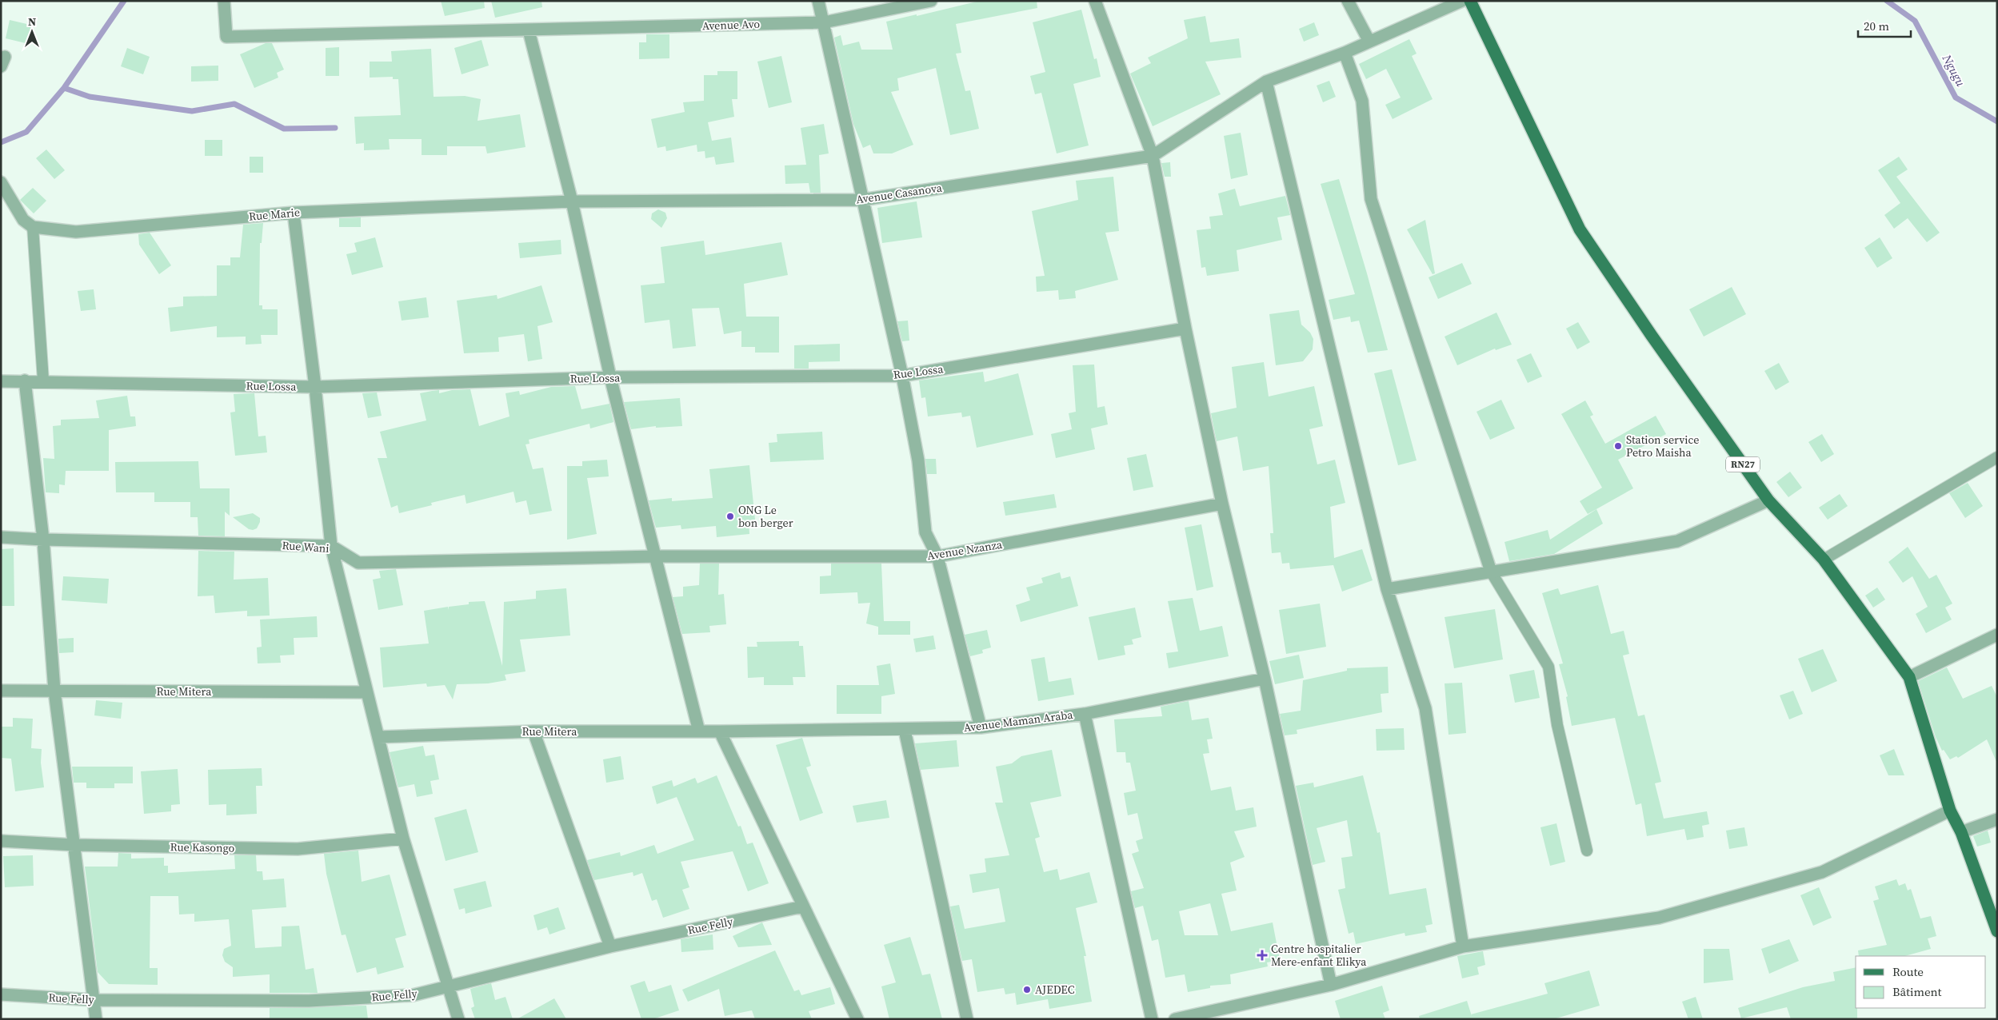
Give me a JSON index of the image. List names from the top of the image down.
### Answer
{
  "streets": {
    "main road": ["RN27"],
    "street": [
      "Avenue Avo",
      "Avenue Casanova",
      "Rue Marie",
      "Rue Lossa",
      "Rue Wani",
      "Avenue Nzanza",
      "Rue Mitera",
      "Avenue Maman Araba",
      "Rue Kasongo",
      "Rue Felly"
    ]
  },
  "crossings": [
    ["Avenue Casanova", "Rue Marie"],
    ["Rue Wani", "Avenue Nzanza"],
    ["Rue Mitera", "Avenue Maman Araba"]
  ],
  "water": ["Ngugu"],
  "places": {
    "other": ["Station service Petro Maisha", "ONG Le bon berger", "AJEDEC"],
    "health": ["Centre hospitalier Mere-enfant Elikya"]
  },
  "legend": ["Route", "Bâtiment"],
  "scale_bar": "20 m",
  "north": "top"
}
